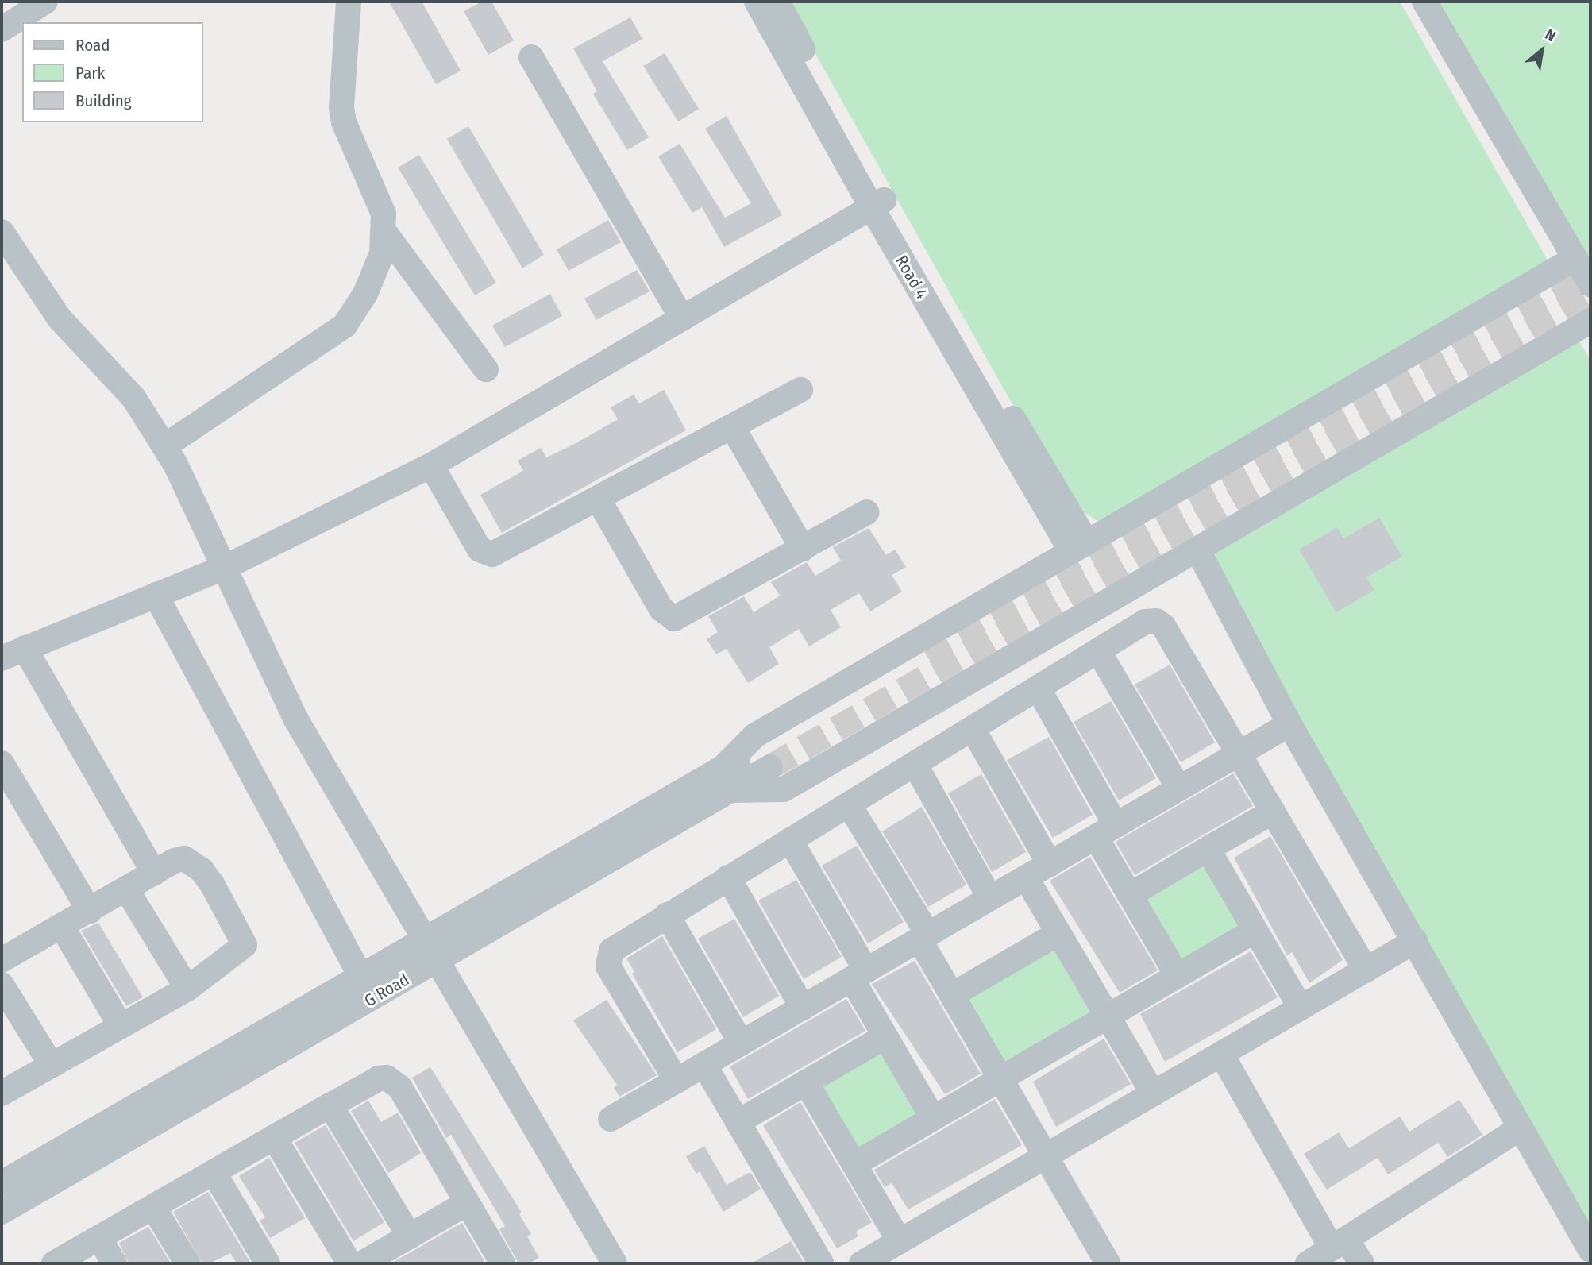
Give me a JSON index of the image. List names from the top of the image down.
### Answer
{
  "streets": {
    "street": ["Road 4", "G Road"]
  },
  "legend": ["Road", "Park", "Building"],
  "north": "top right"
}
